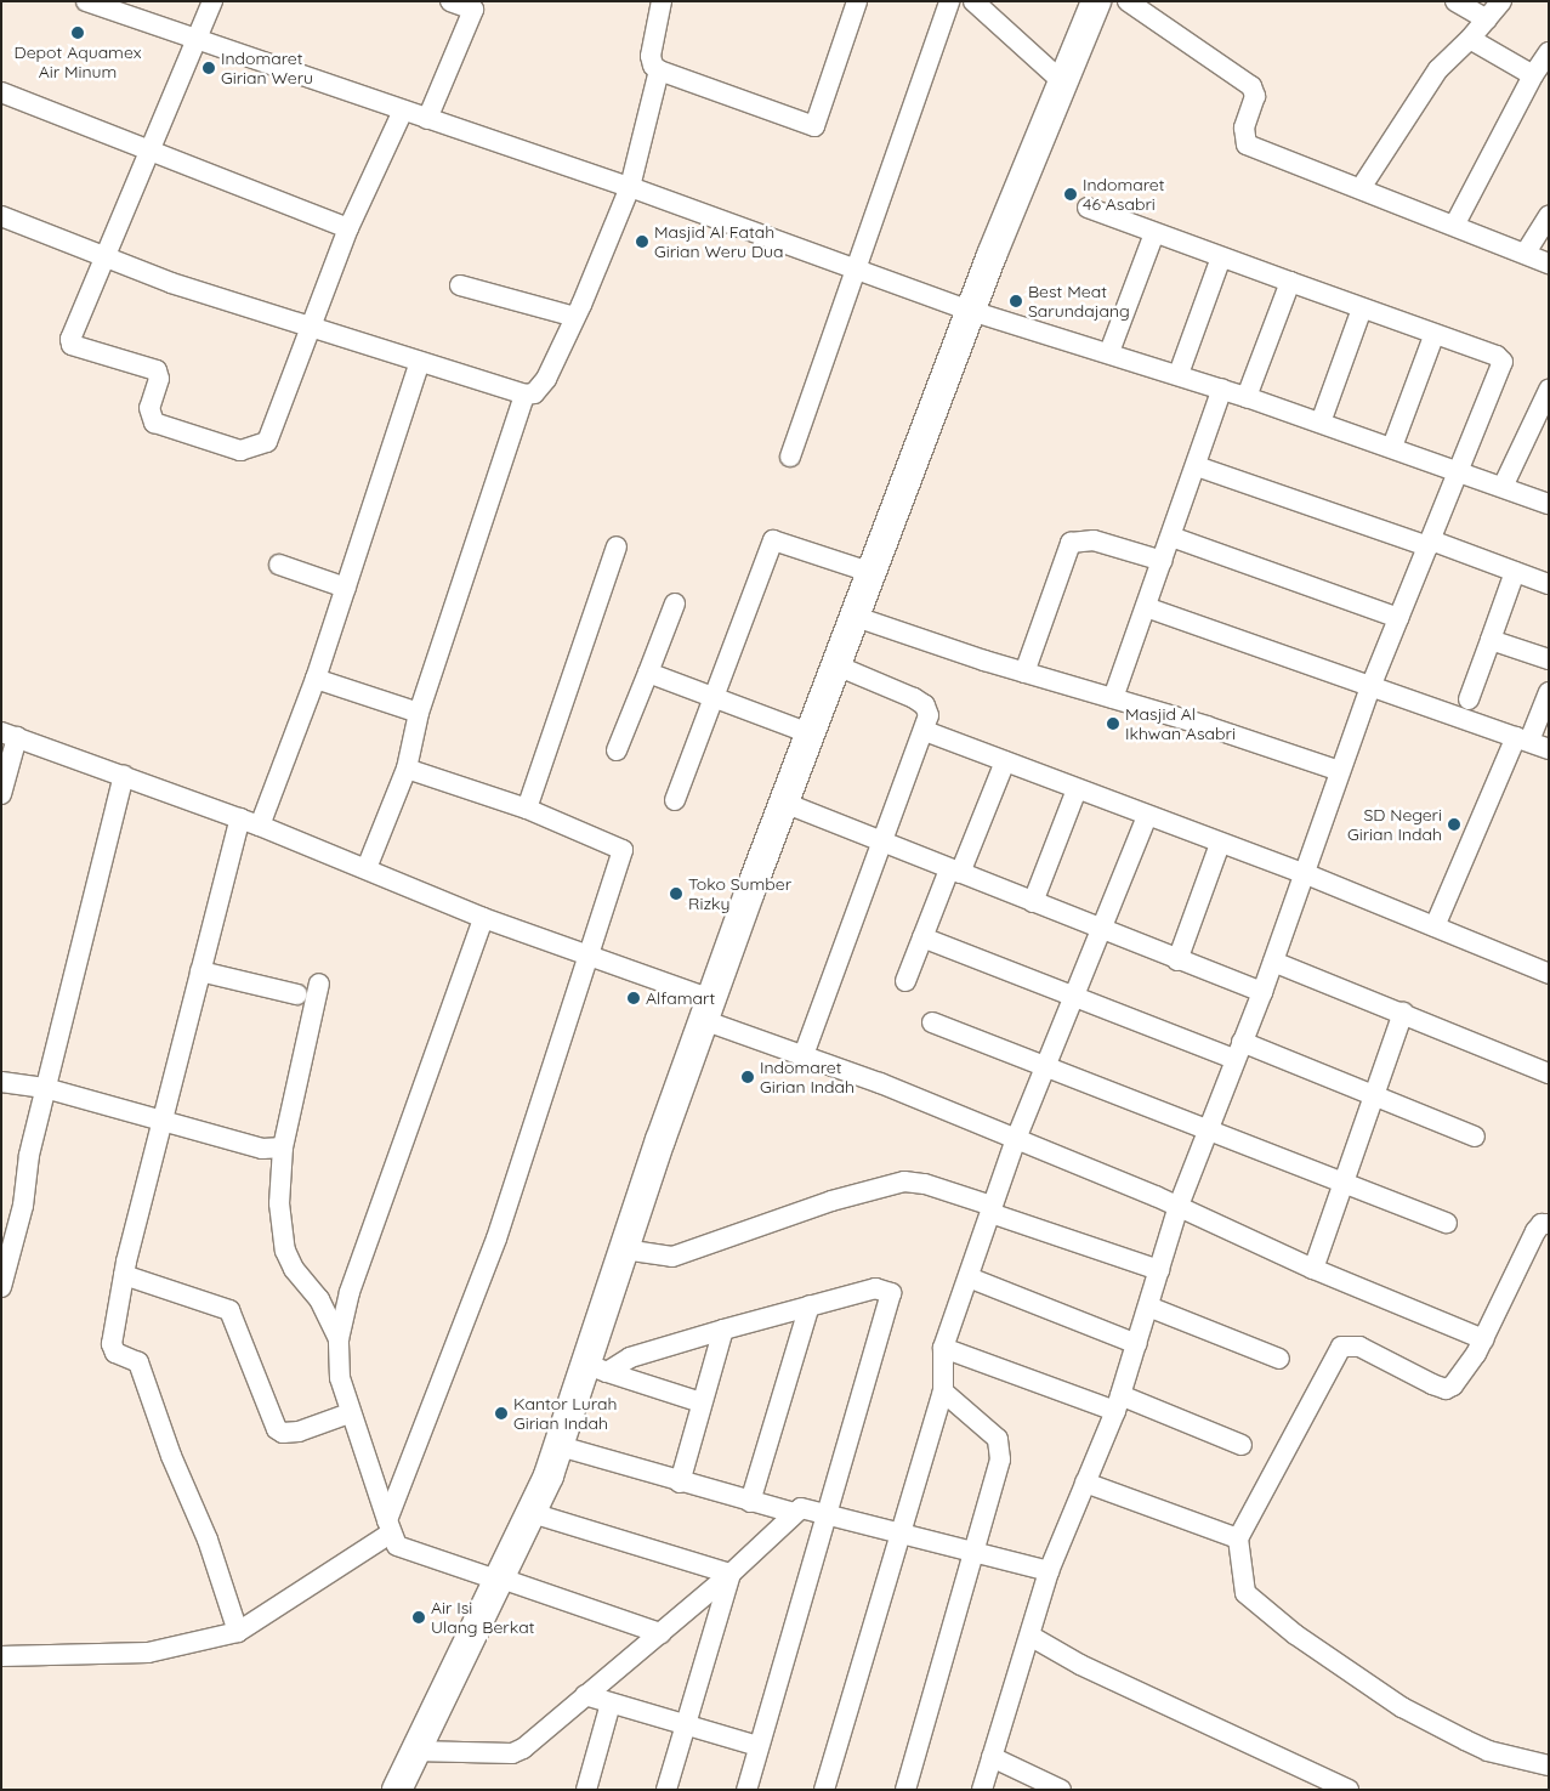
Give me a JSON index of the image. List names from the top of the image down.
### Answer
{
  "places": [
    "Depot Aquamex Air Minum",
    "Indomaret Girian Weru",
    "Indomaret 46 Asabri",
    "Masjid Al Fatah Girian Weru Dua",
    "Best Meat Sarundajang",
    "Masjid Al Ikhwan Asabri",
    "SD Negeri Girian Indah",
    "Toko Sumber Rizky",
    "Alfamart",
    "Indomaret Girian Indah",
    "Kantor Lurah Girian Indah",
    "Air Isi Ulang Berkat"
  ]
}
